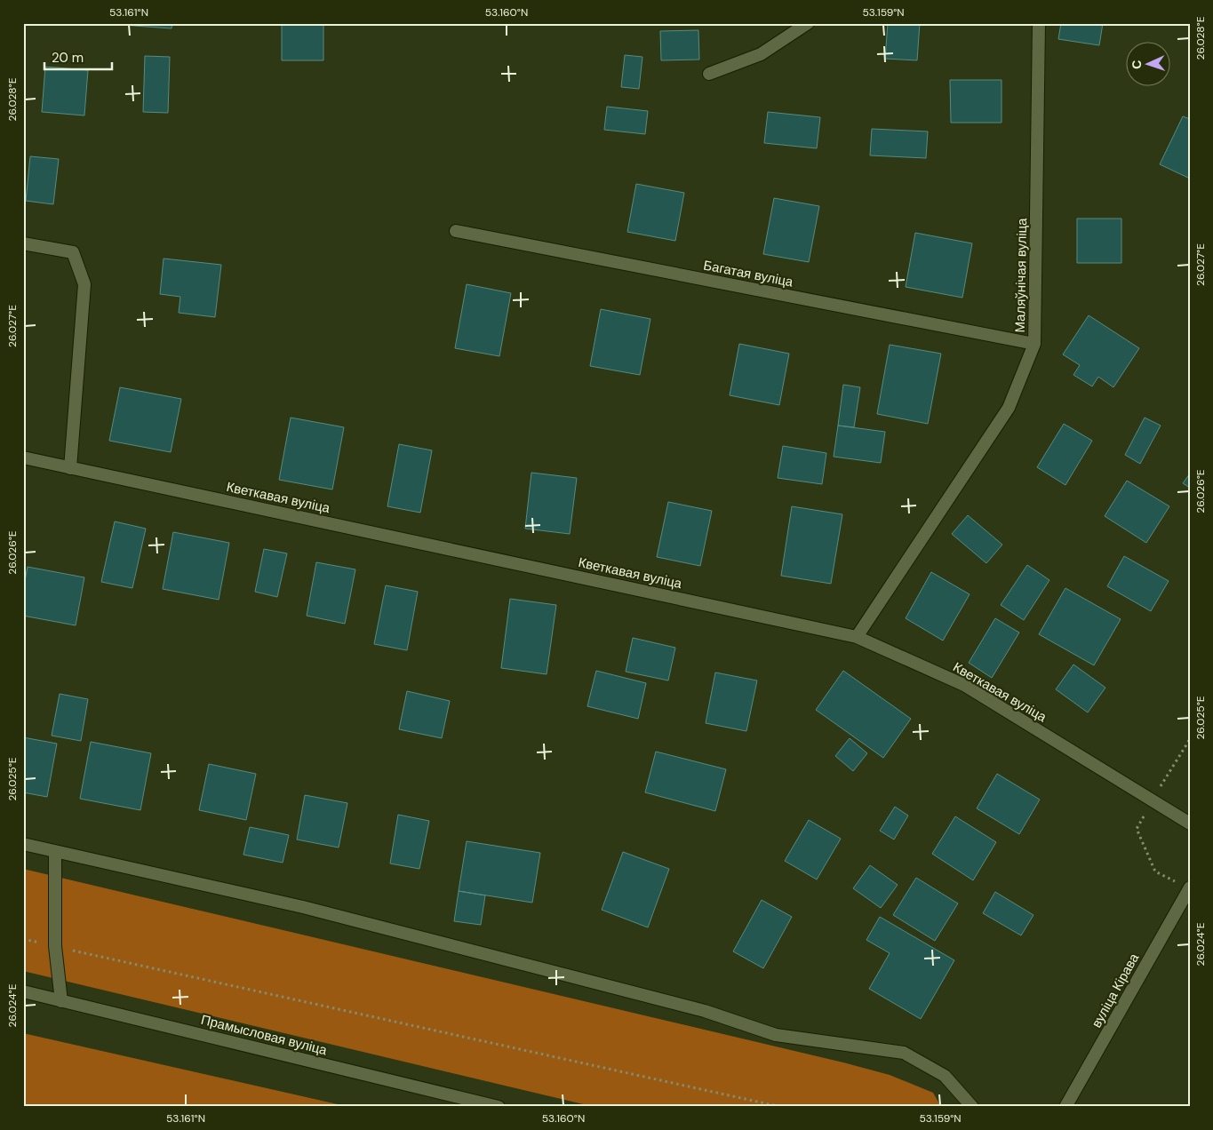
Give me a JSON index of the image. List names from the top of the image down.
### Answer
{
  "streets": {
    "street": [
      "Багатая вуліца",
      "Маляўнічая вуліца",
      "Кветкавая вуліца",
      "вуліца Кірава",
      "Прамысловая вуліца"
    ]
  },
  "crossings": [
    ["Багатая вуліца", "Маляўнічая вуліца"],
    ["Маляўнічая вуліца", "Кветкавая вуліца"]
  ],
  "scale_bar": "20 m",
  "north": "left",
  "coordinates": [
    "53.161°N",
    "53.160°N",
    "53.159°N",
    "26.028°E",
    "26.027°E",
    "26.026°E",
    "26.025°E",
    "26.024°E"
  ]
}
